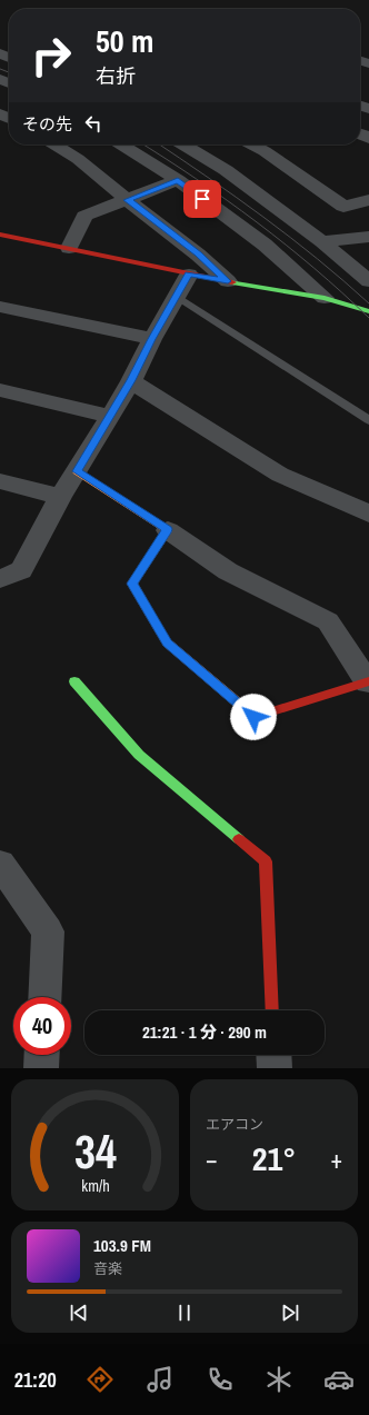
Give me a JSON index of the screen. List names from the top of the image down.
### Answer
{
  "page": {
    "turn": ["50 m", "右折"],
    "then": "その先",
    "limit": "40",
    "trip": "21:21 · 1 分 · 290 m",
    "tile": "エアコン",
    "heat": ["−", "21°", "+"],
    "song": ["103.9 FM", "音楽"],
    "tabs": "21:20",
    "gauge": ["34", "km/h"]
  }
}
